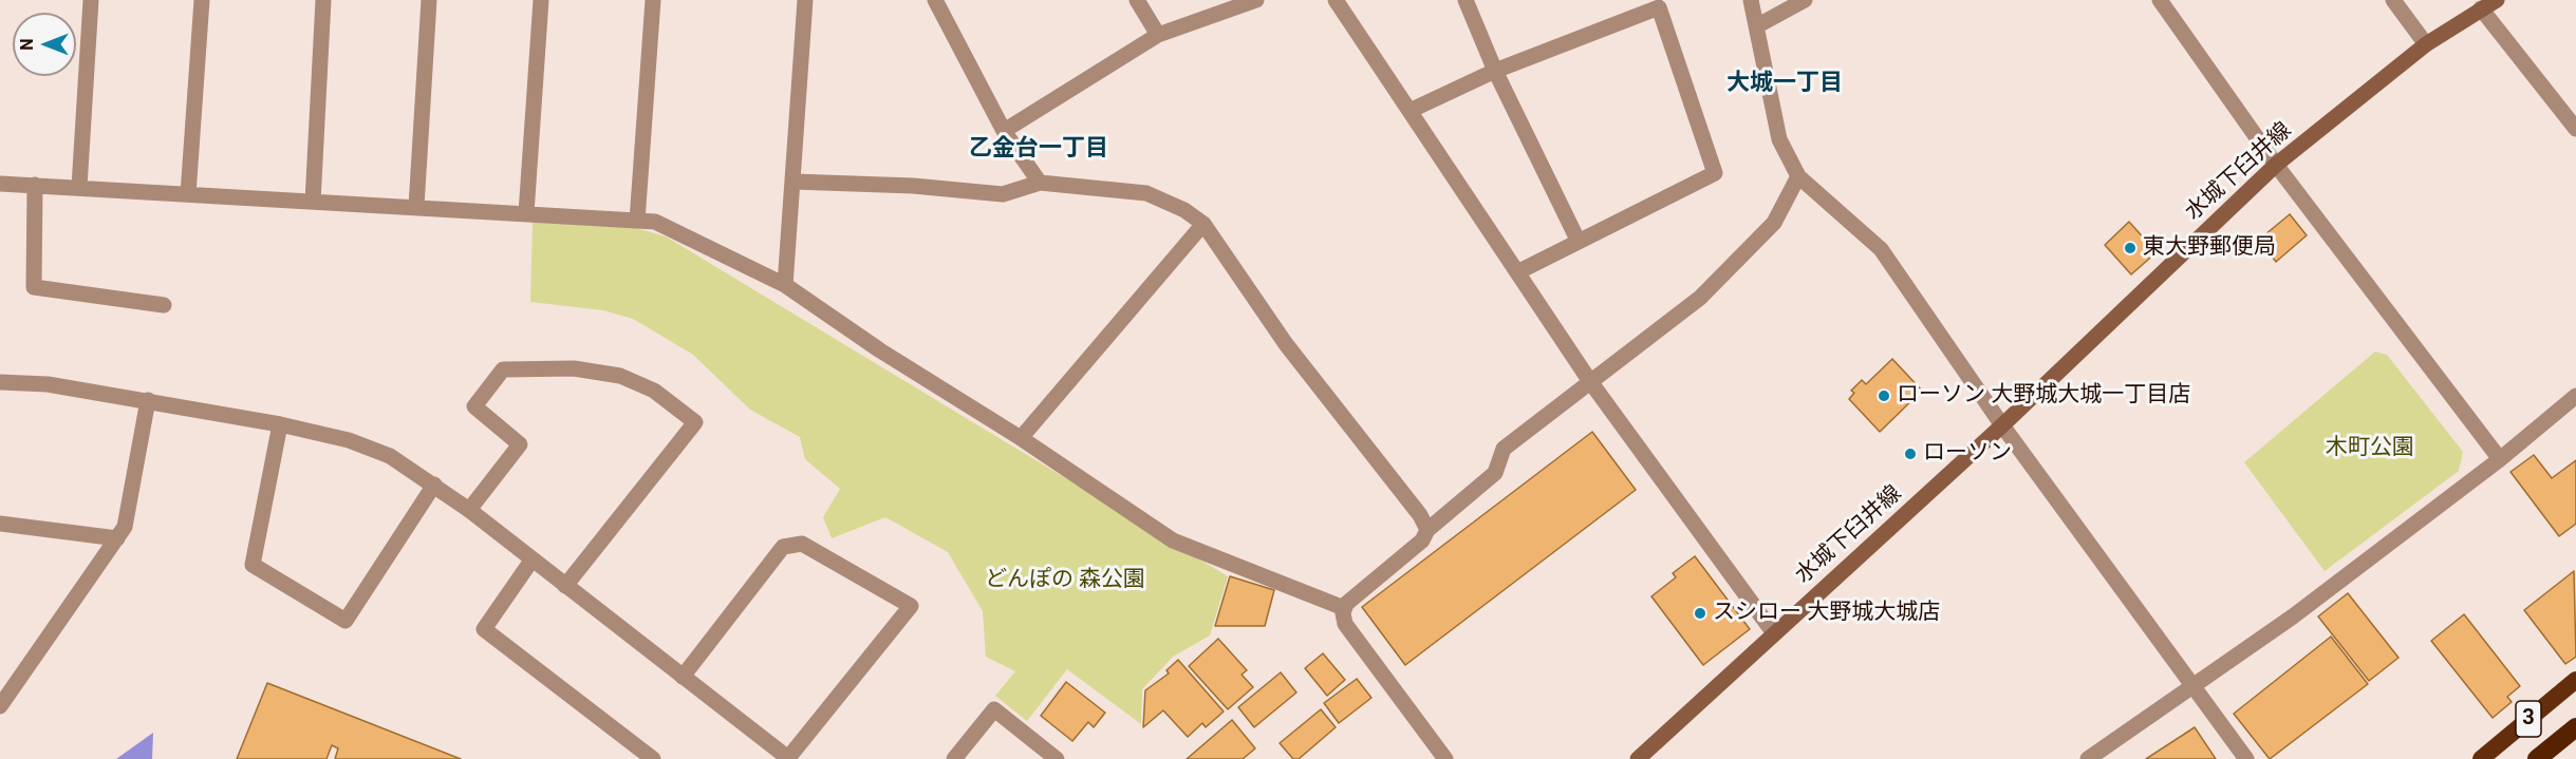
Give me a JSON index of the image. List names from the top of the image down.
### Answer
{
  "streets": {
    "highway": ["3"],
    "main road": ["水城下臼井線"]
  },
  "districts": ["大城一丁目", "乙金台一丁目"],
  "parks": ["木町公園", "どんぽの 森公園"],
  "places": [
    "東大野郵便局",
    "ローソン 大野城大城一丁目店",
    "ローソン",
    "スシロー 大野城大城店"
  ],
  "north": "left"
}
